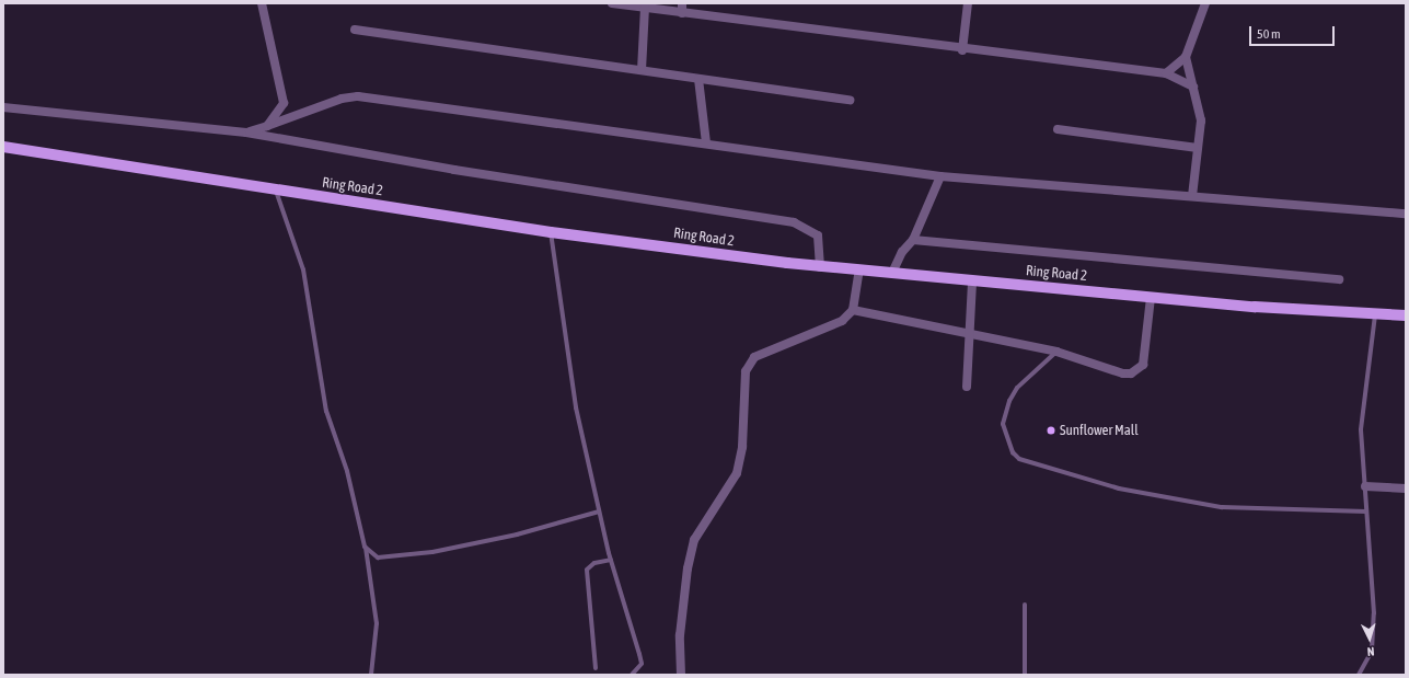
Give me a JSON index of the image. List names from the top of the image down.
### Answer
{
  "streets": {
    "main road": ["Ring Road 2"]
  },
  "places": ["Sunflower Mall"],
  "scale_bar": "50 m",
  "north": "bottom"
}
